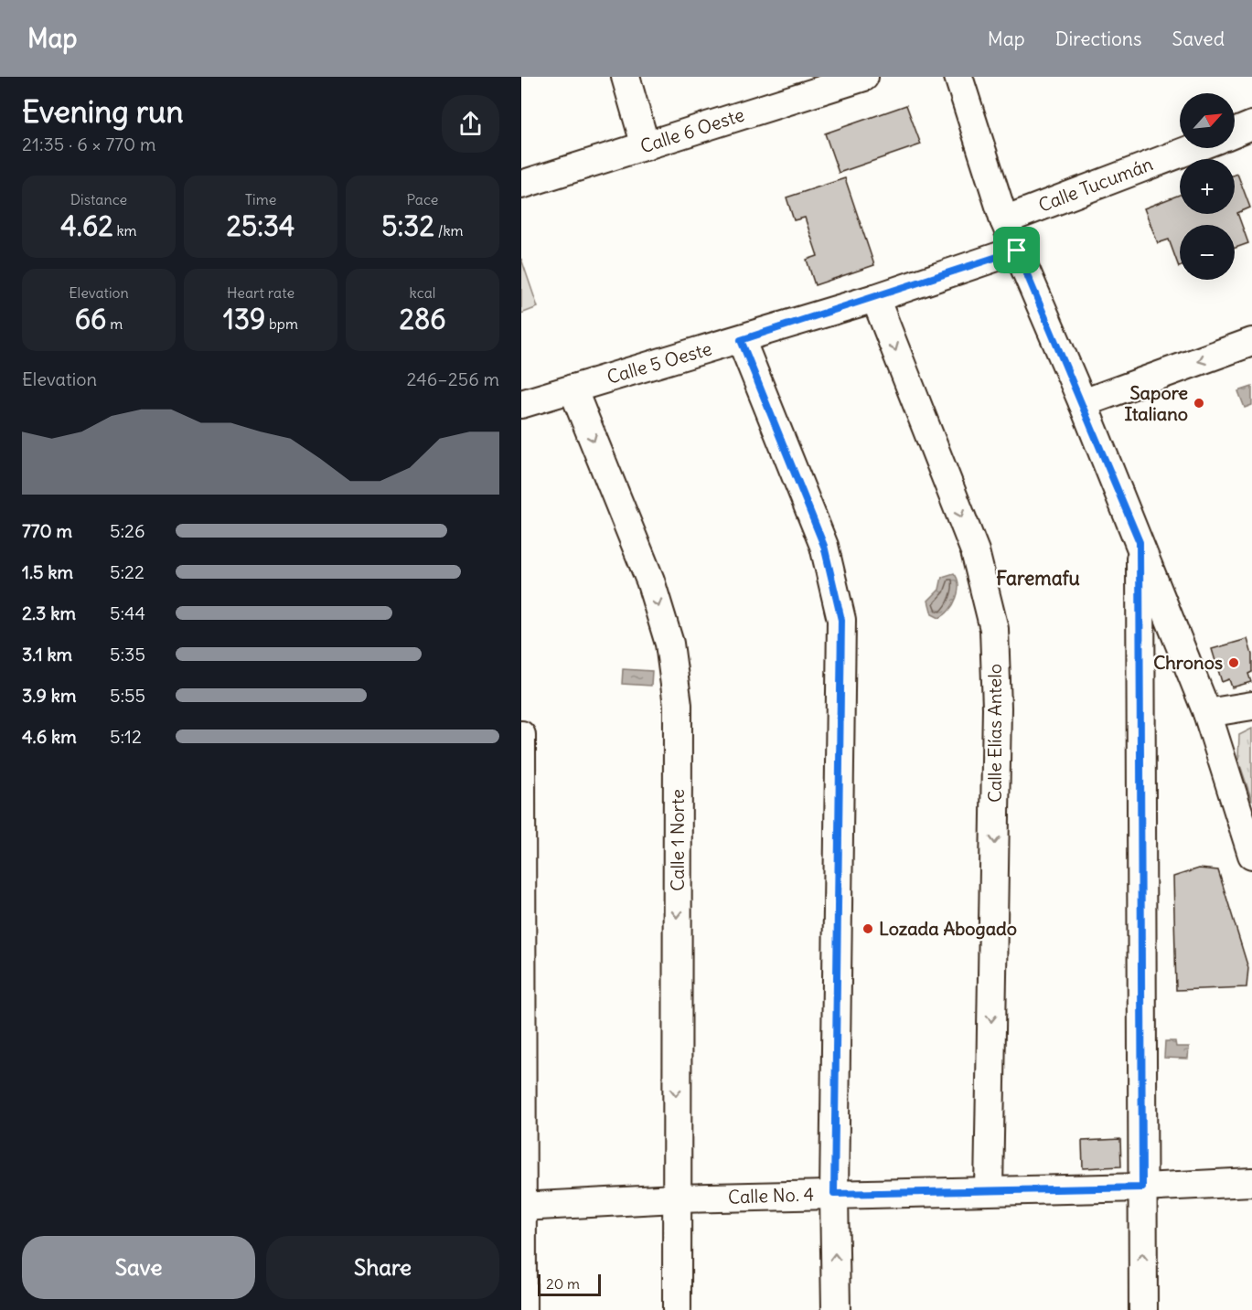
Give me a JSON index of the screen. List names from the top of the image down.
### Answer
{
  "streets": {
    "street": [
      "Calle 6 Oeste",
      "Calle Tucumán",
      "Calle 5 Oeste",
      "Calle Elías Antelo",
      "Calle 1 Norte",
      "Calle No. 4"
    ]
  },
  "crossings": [
    ["Calle 5 Oeste", "Calle Elías Antelo"],
    ["Calle 5 Oeste", "Calle 1 Norte"],
    ["Calle Elías Antelo", "Calle No. 4"],
    ["Calle 1 Norte", "Calle No. 4"]
  ],
  "districts": ["Faremafu"],
  "places": ["Sapore Italiano", "Chronos", "Lozada Abogado"],
  "scale_bar": "20 m",
  "north": "top right",
  "page": {
    "header": "Map",
    "nav": ["Map", "Directions", "Saved"],
    "heading": ["Evening run", "21:35 · 6 × 770 m"],
    "map_buttons": ["+", "−"],
    "stats": [
      ["Distance", "4.62 km"],
      ["Time", "25:34"],
      ["Pace", "5:32 /km"],
      ["Elevation", "66 m"],
      ["Heart rate", "139 bpm"],
      ["kcal", "286"]
    ],
    "chart": ["Elevation", "246–256 m"],
    "list": [
      {
        "name": "770 m",
        "note": "5:26"
      },
      {
        "name": "1.5 km",
        "note": "5:22"
      },
      {
        "name": "2.3 km",
        "note": "5:44"
      },
      {
        "name": "3.1 km",
        "note": "5:35"
      },
      {
        "name": "3.9 km",
        "note": "5:55"
      },
      {
        "name": "4.6 km",
        "note": "5:12"
      }
    ],
    "buttons": ["Save", "Share"],
    "scale": "20 m"
  }
}
